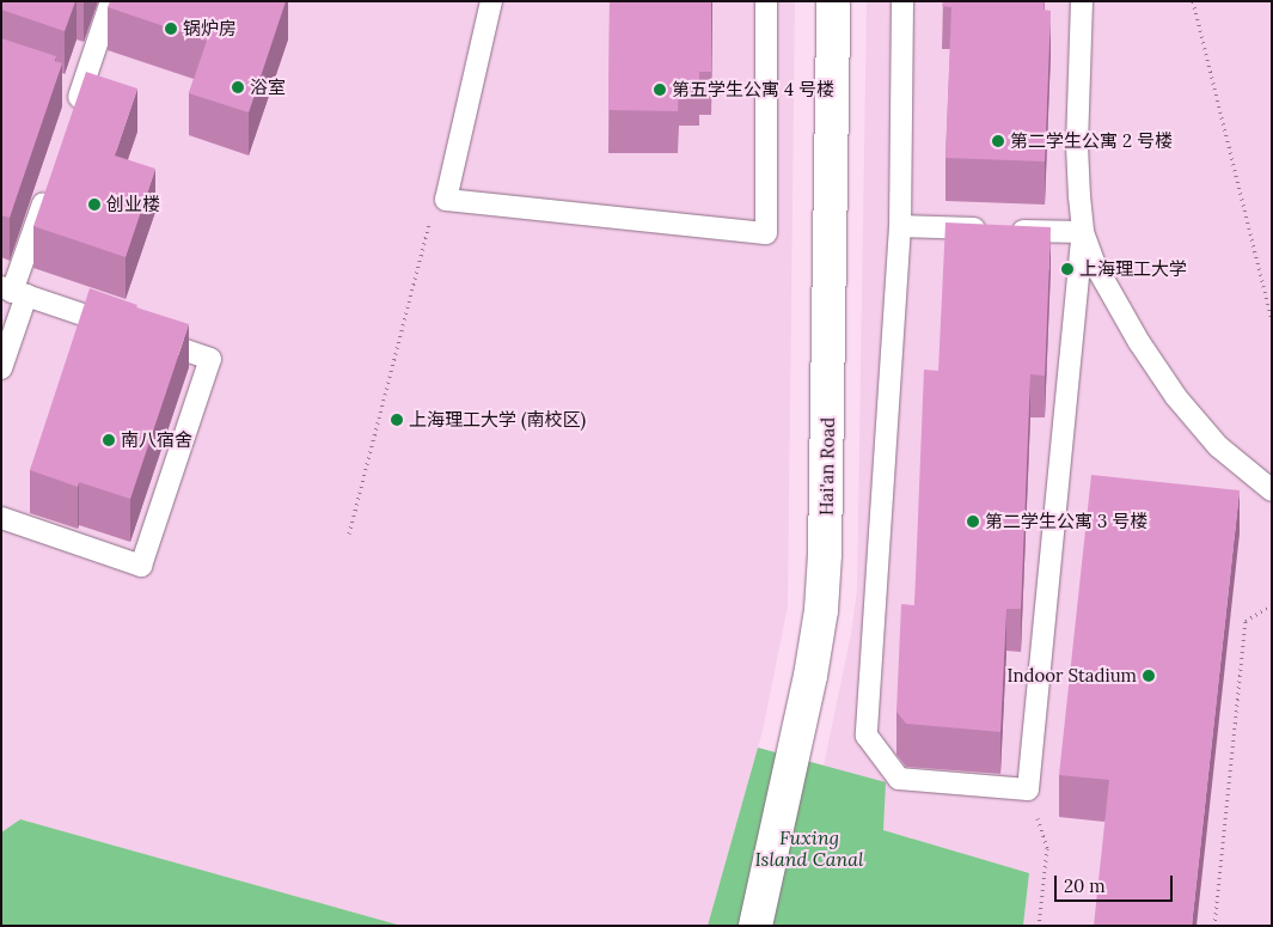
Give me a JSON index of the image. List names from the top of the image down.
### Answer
{
  "streets": {
    "street": ["Hai'an Road"]
  },
  "water": ["Fuxing Island Canal"],
  "places": [
    "锅炉房",
    "浴室",
    "第五学生公寓 4 号楼",
    "第二学生公寓 2 号楼",
    "创业楼",
    "上海理工大学",
    "上海理工大学 (南校区)",
    "南八宿舍",
    "第二学生公寓 3 号楼",
    "Indoor Stadium"
  ],
  "scale_bar": "20 m"
}
